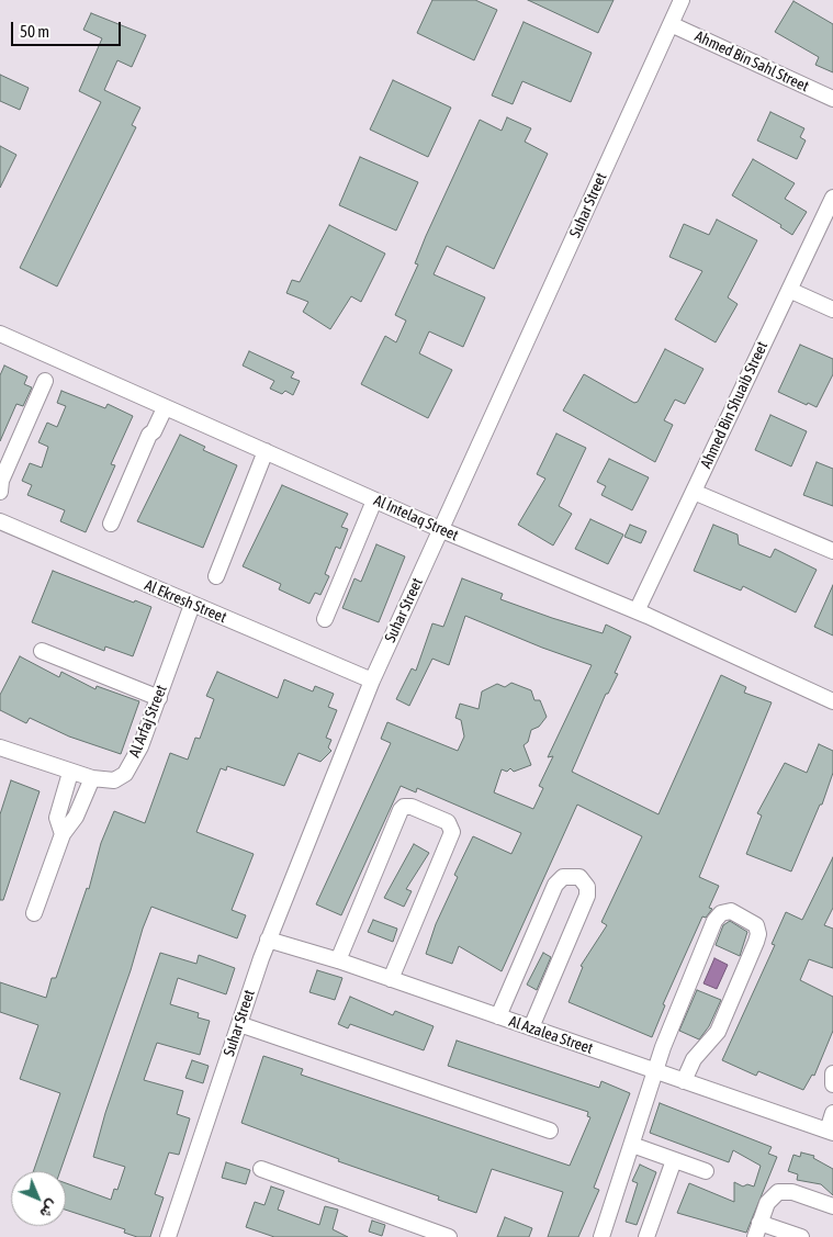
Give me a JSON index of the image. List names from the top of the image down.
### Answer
{
  "streets": {
    "street": [
      "Ahmed Bin Sahl Street",
      "Suhar Street",
      "Ahmed Bin Shuaib Street",
      "Al Intelaq Street",
      "Al Ekresh Street",
      "Al Arfaj Street",
      "Al Azalea Street"
    ]
  },
  "crossings": [
    ["Ahmed Bin Sahl Street", "Suhar Street"],
    ["Suhar Street", "Al Intelaq Street"],
    ["Suhar Street", "Al Ekresh Street"],
    ["Suhar Street", "Al Azalea Street"],
    ["Ahmed Bin Shuaib Street", "Al Intelaq Street"],
    ["Al Ekresh Street", "Al Arfaj Street"]
  ],
  "scale_bar": "50 m",
  "north": "bottom right"
}
